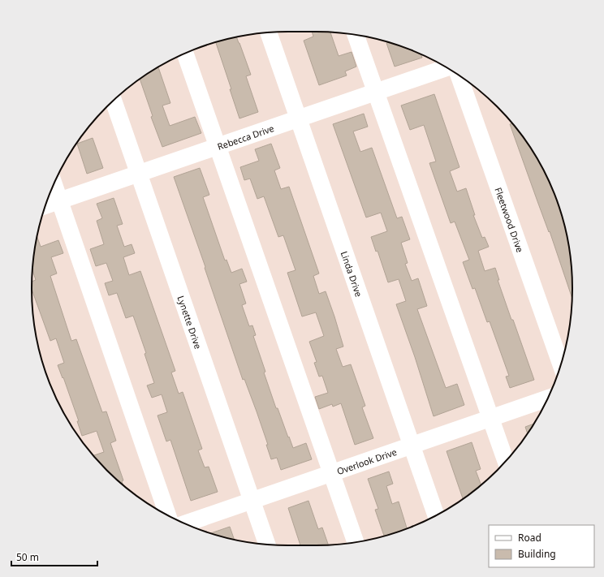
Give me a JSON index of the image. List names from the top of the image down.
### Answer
{
  "streets": {
    "street": [
      "Rebecca Drive",
      "Fleetwood Drive",
      "Linda Drive",
      "Lynette Drive",
      "Overlook Drive"
    ]
  },
  "crossings": [
    ["Rebecca Drive", "Linda Drive"],
    ["Rebecca Drive", "Lynette Drive"],
    ["Linda Drive", "Overlook Drive"],
    ["Lynette Drive", "Overlook Drive"]
  ],
  "legend": ["Road", "Building"],
  "scale_bar": "50 m"
}
